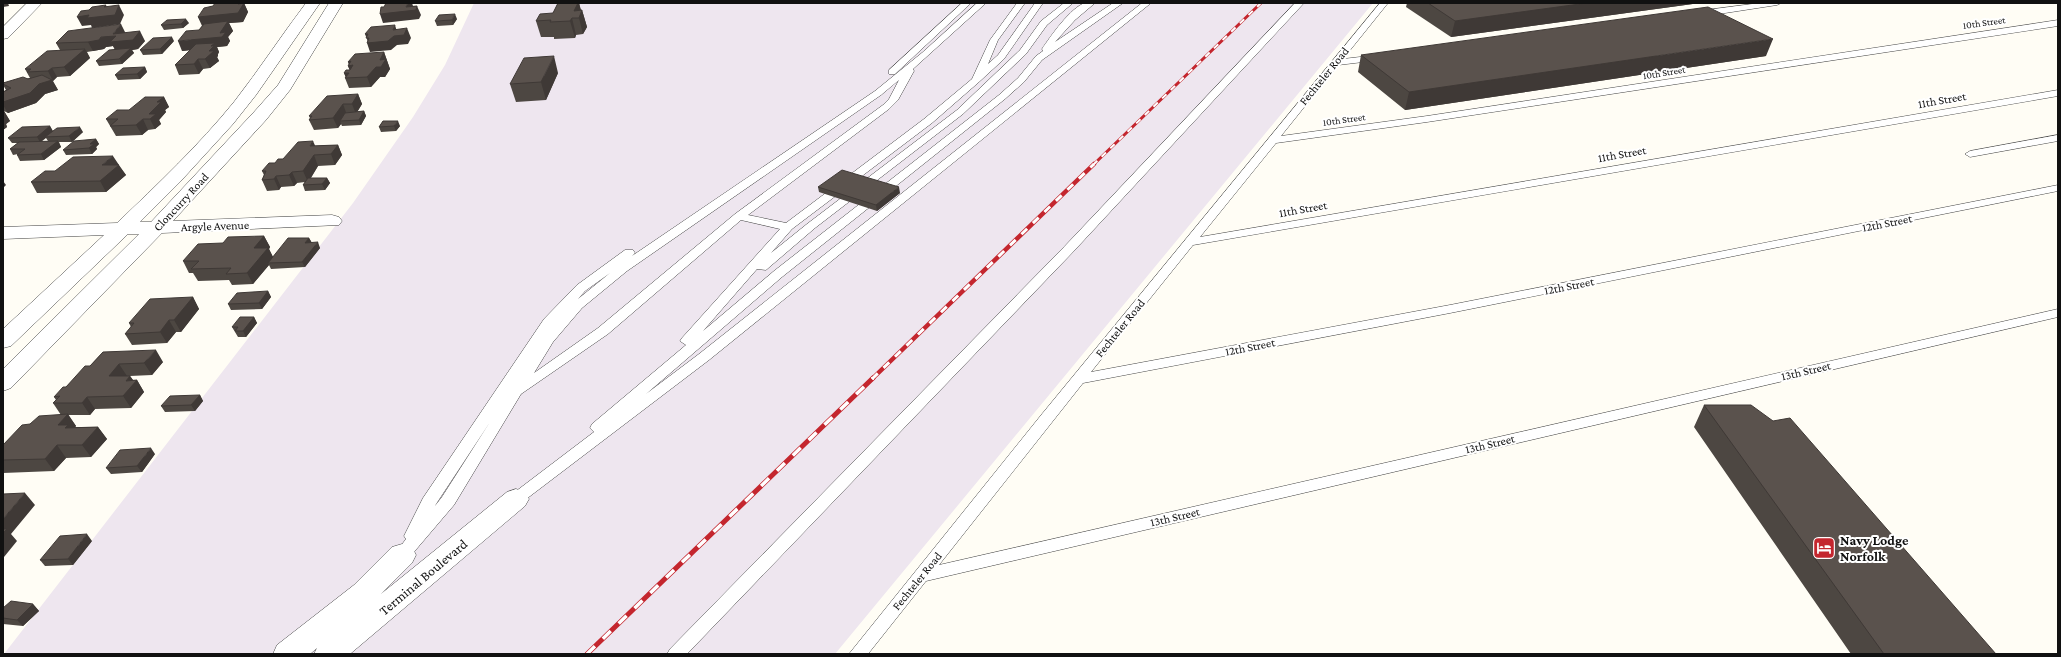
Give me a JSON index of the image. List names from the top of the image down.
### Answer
{
  "streets": {
    "street": ["Cloncurry Road", "Argyle Avenue", "Terminal Boulevard"],
    "lane": [
      "10th Street",
      "Fechteler Road",
      "11th Street",
      "12th Street",
      "13th Street"
    ]
  },
  "crossings": [
    ["10th Street", "Fechteler Road"],
    ["Fechteler Road", "11th Street"],
    ["Fechteler Road", "12th Street"],
    ["Fechteler Road", "13th Street"],
    ["Cloncurry Road", "Argyle Avenue"]
  ],
  "places": {
    "hotel": ["Navy Lodge Norfolk"]
  }
}
